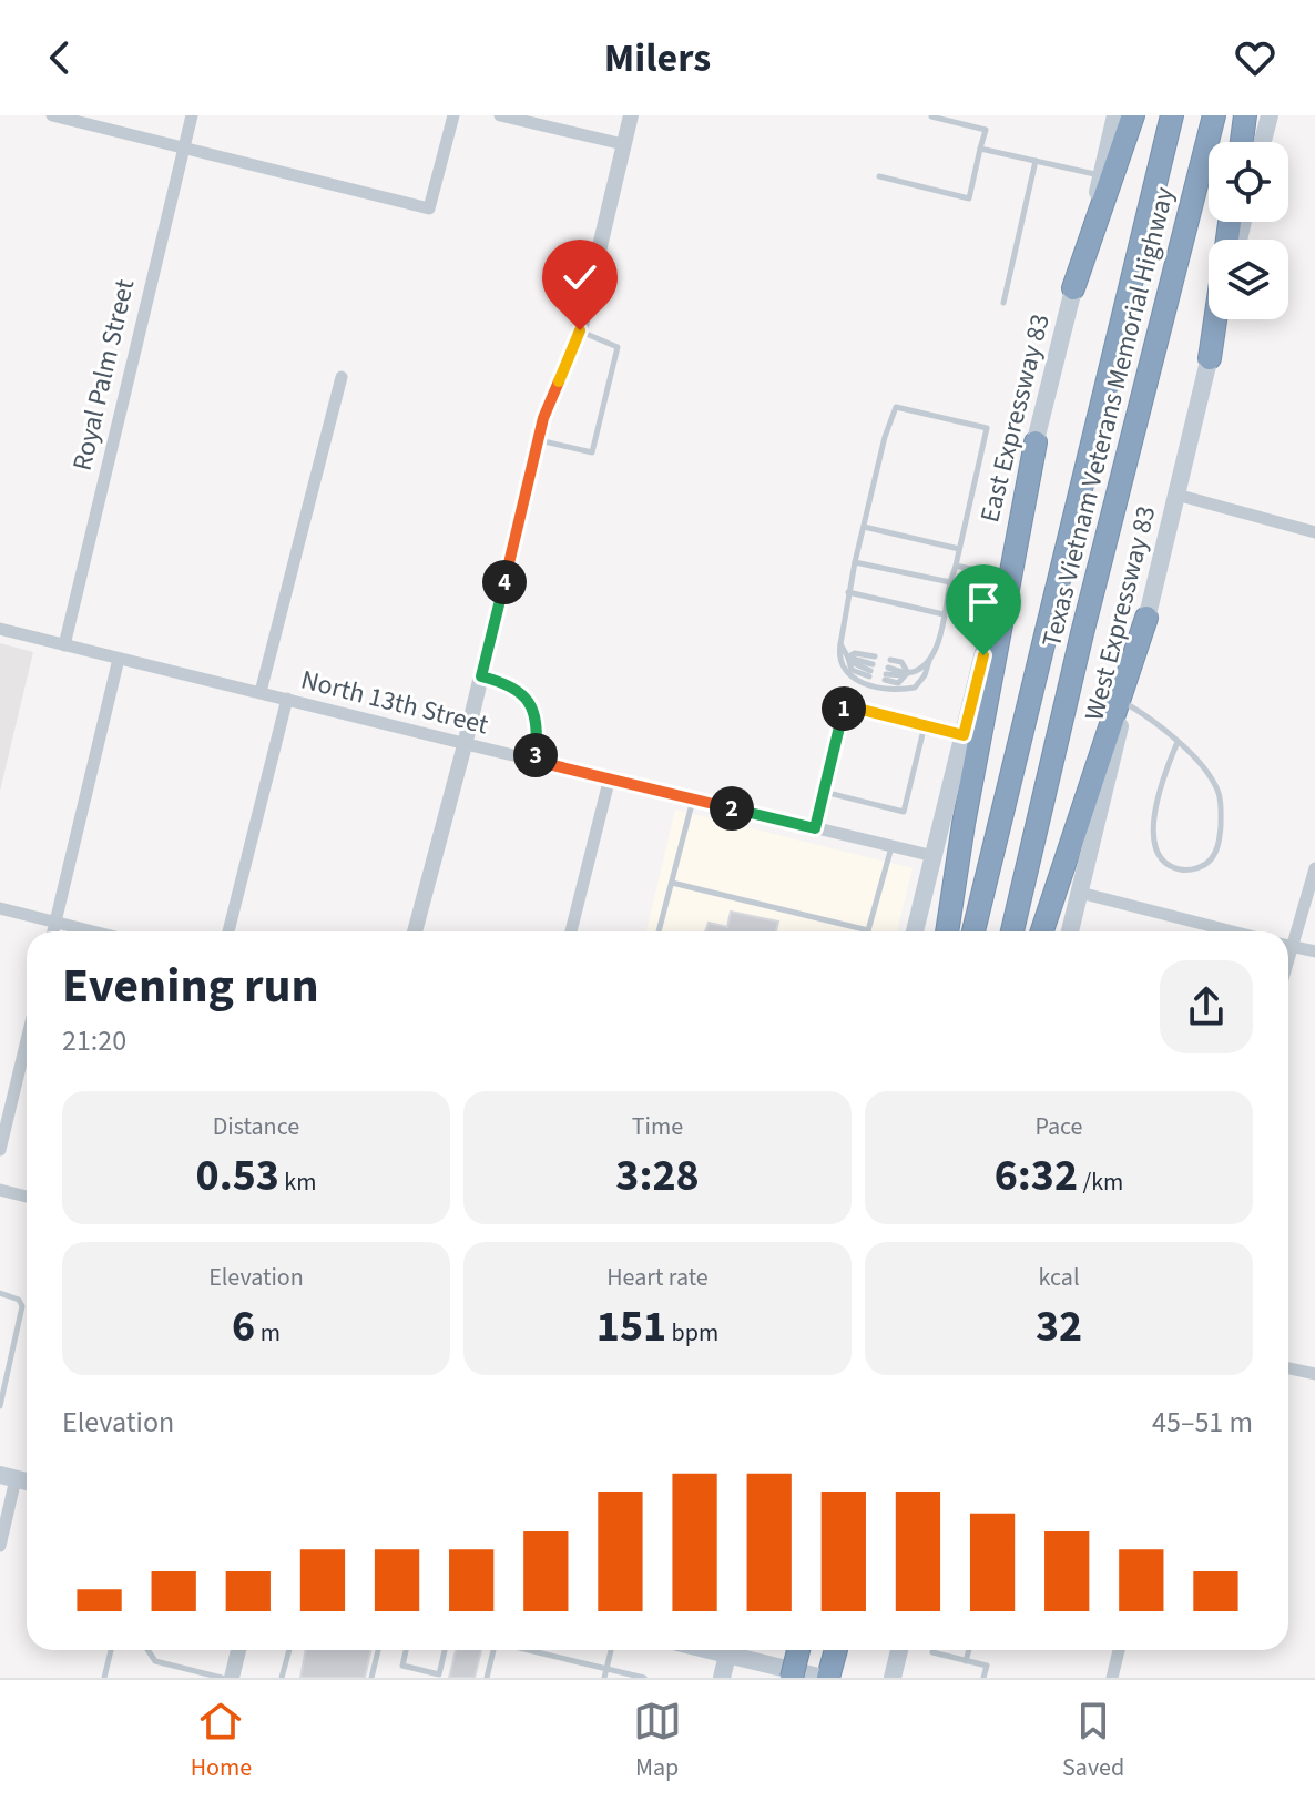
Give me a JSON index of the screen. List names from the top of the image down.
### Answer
{
  "streets": {
    "highway": ["Texas Vietnam Veterans Memorial Highway"],
    "main road": ["East Expressway 83", "West Expressway 83"],
    "street": ["Royal Palm Street", "North 13th Street"]
  },
  "crossings": [
    ["Royal Palm Street", "North 13th Street"],
    ["East Expressway 83", "North 13th Street"]
  ],
  "page": {
    "header": "Milers",
    "pins": [
      "4",
      "1",
      "3",
      "2"
    ],
    "heading": ["Evening run", "21:20"],
    "stats": [
      ["Distance", "0.53 km"],
      ["Time", "3:28"],
      ["Pace", "6:32 /km"],
      ["Elevation", "6 m"],
      ["Heart rate", "151 bpm"],
      ["kcal", "32"]
    ],
    "chart": ["Elevation", "45–51 m"],
    "tabs": ["Home", "Map", "Saved"]
  }
}
